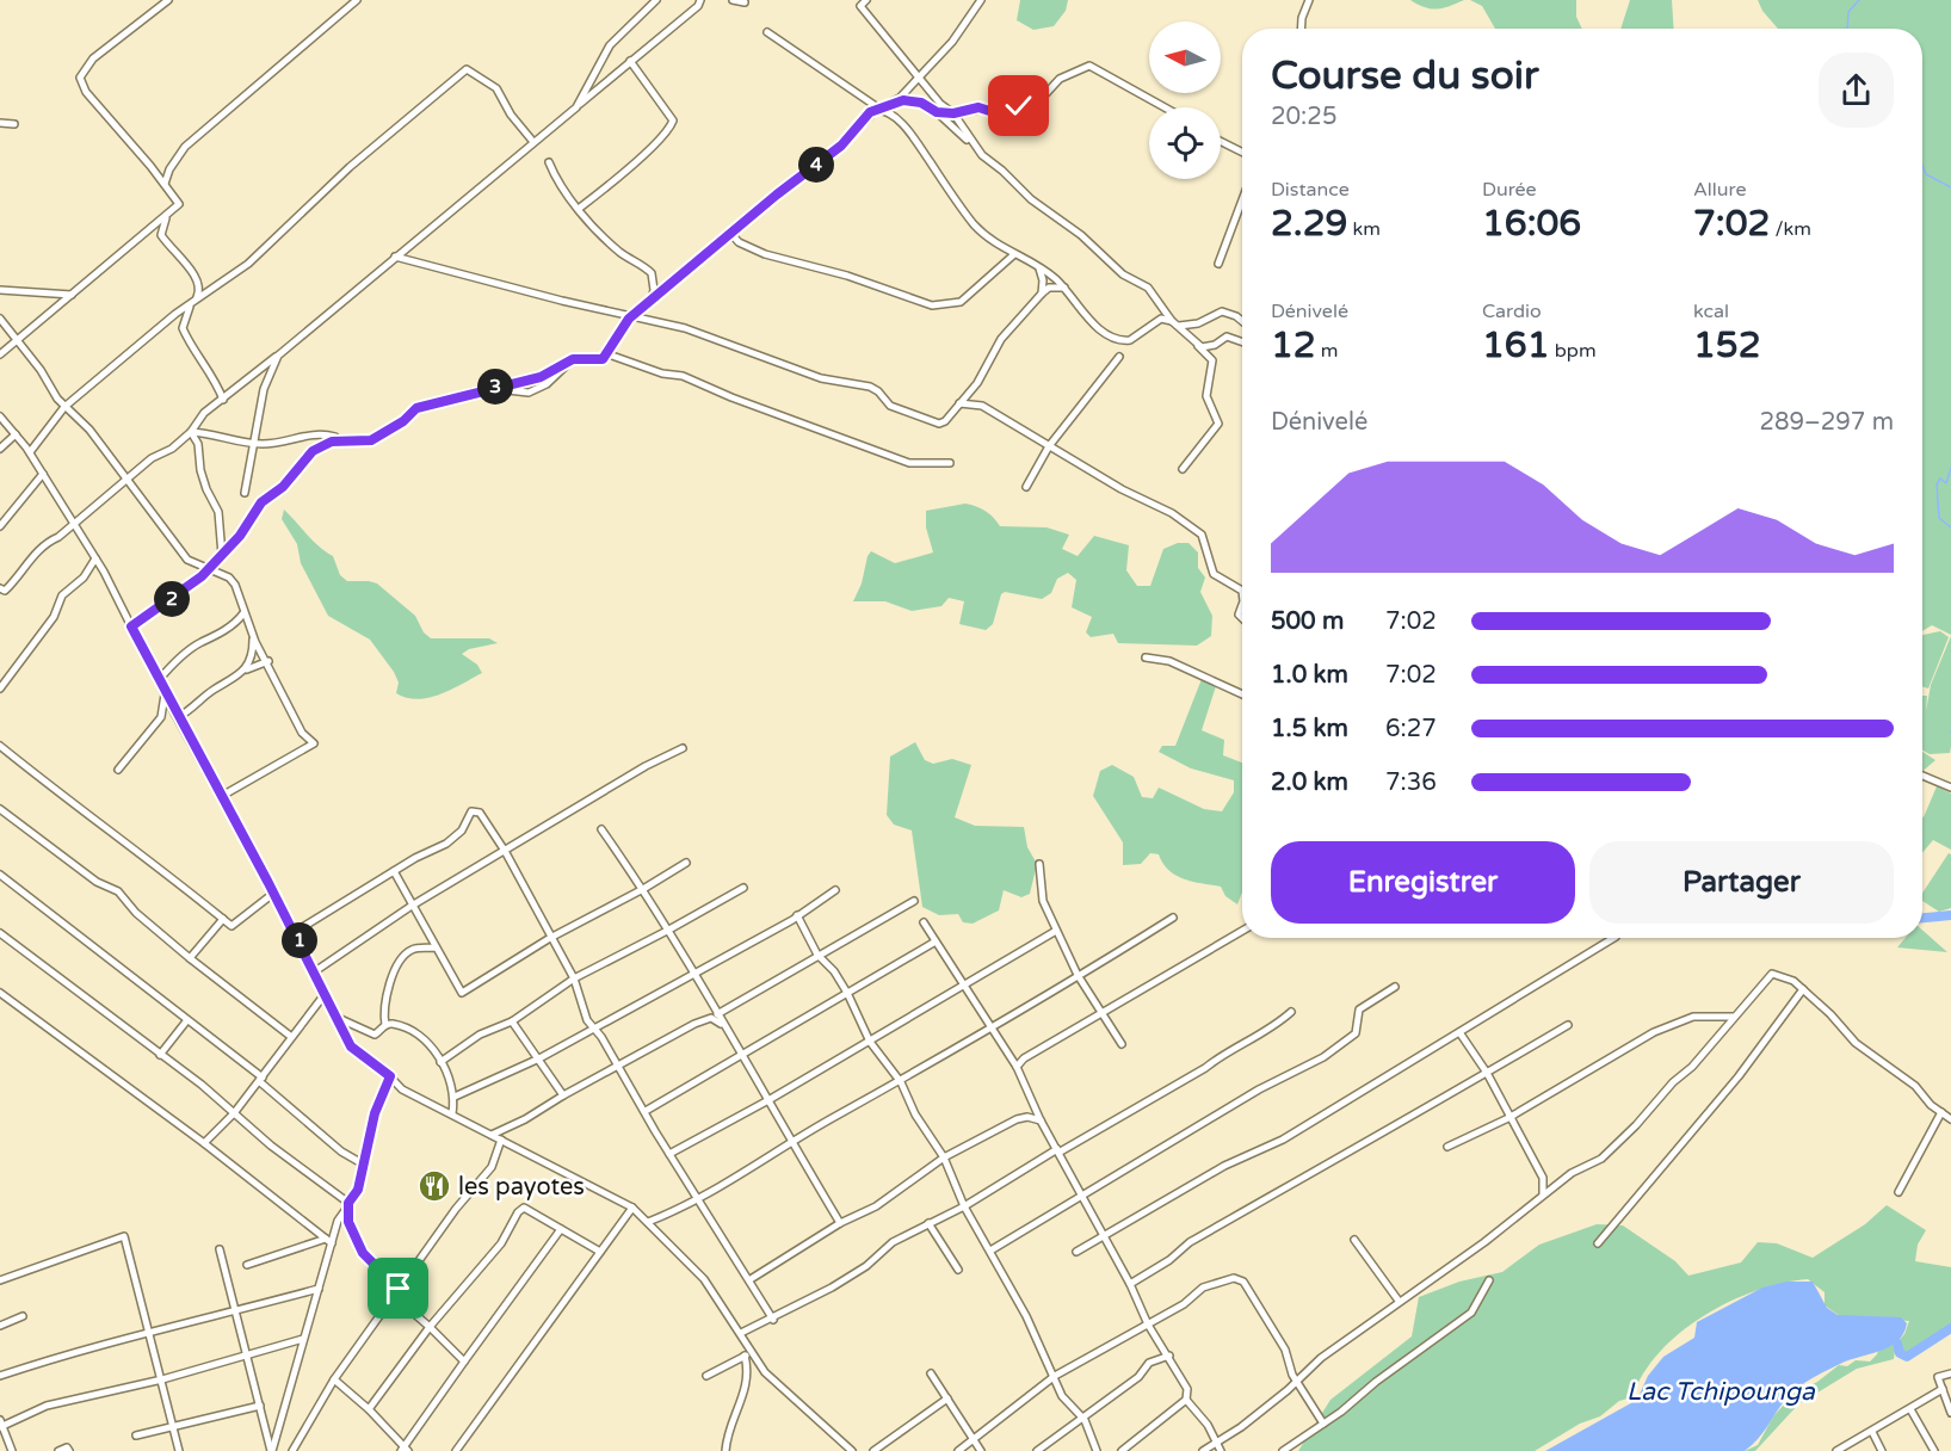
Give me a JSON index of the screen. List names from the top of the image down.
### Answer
{
  "water": ["Lac Tchipounga"],
  "places": {
    "restaurant": ["les payotes"]
  },
  "north": "left",
  "page": {
    "heading": ["Course du soir", "20:25"],
    "pins": [
      "4",
      "3",
      "2",
      "1"
    ],
    "stats": [
      ["Distance", "2.29 km"],
      ["Durée", "16:06"],
      ["Allure", "7:02 /km"],
      ["Dénivelé", "12 m"],
      ["Cardio", "161 bpm"],
      ["kcal", "152"]
    ],
    "chart": ["Dénivelé", "289–297 m"],
    "list": [
      {
        "name": "500 m",
        "note": "7:02"
      },
      {
        "name": "1.0 km",
        "note": "7:02"
      },
      {
        "name": "1.5 km",
        "note": "6:27"
      },
      {
        "name": "2.0 km",
        "note": "7:36"
      }
    ],
    "buttons": ["Enregistrer", "Partager"]
  }
}
